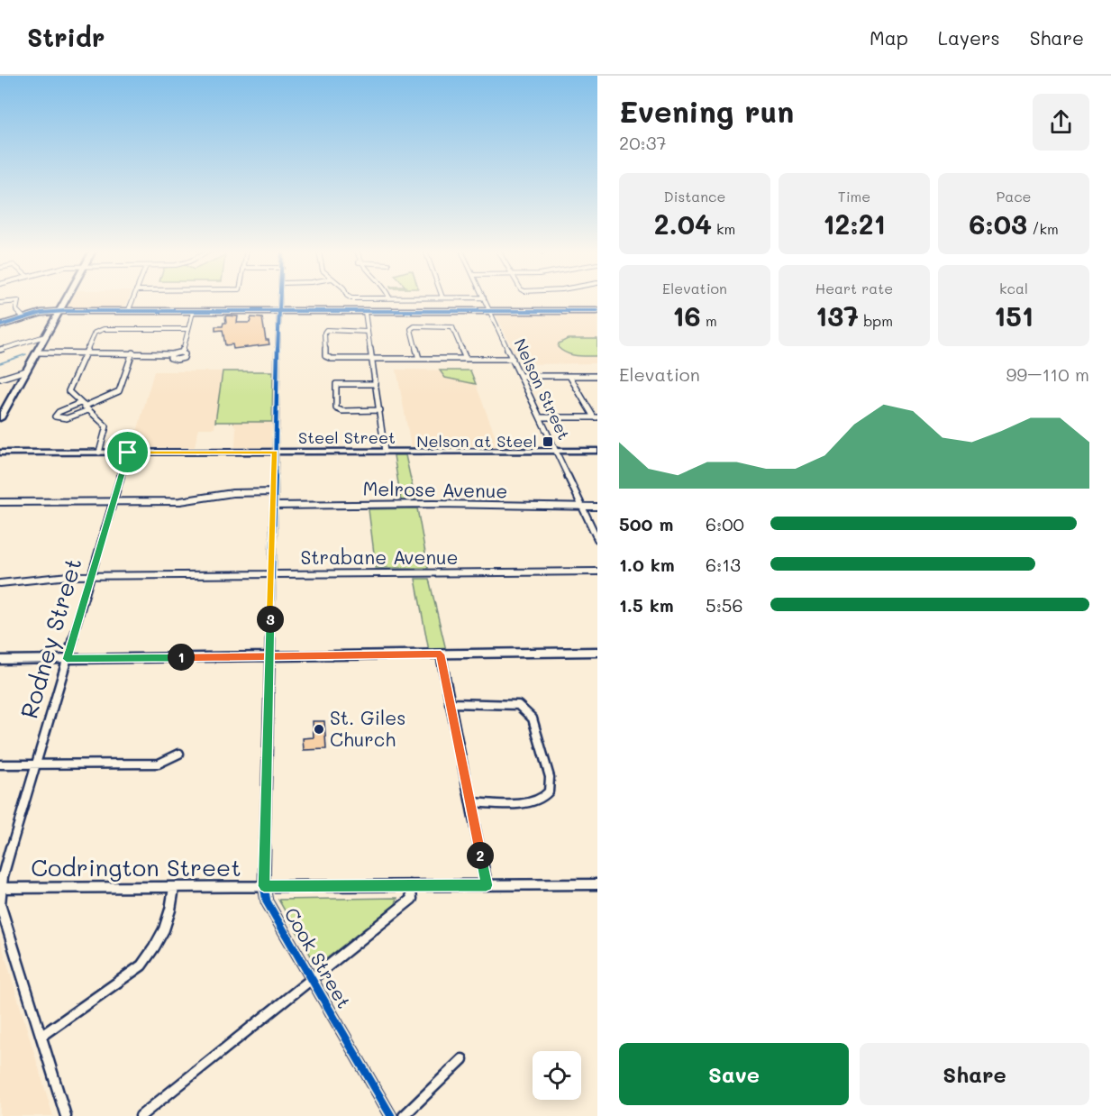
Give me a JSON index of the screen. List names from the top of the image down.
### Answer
{
  "streets": {
    "street": [
      "Nelson Street",
      "Steel Street",
      "Melrose Avenue",
      "Strabane Avenue",
      "Rodney Street",
      "Codrington Street",
      "Cook Street"
    ]
  },
  "crossings": [
    ["Nelson Street", "Steel Street"],
    ["Nelson Street", "Melrose Avenue"],
    ["Steel Street", "Rodney Street"],
    ["Steel Street", "Cook Street"],
    ["Melrose Avenue", "Cook Street"],
    ["Strabane Avenue", "Rodney Street"],
    ["Strabane Avenue", "Cook Street"],
    ["Rodney Street", "Codrington Street"],
    ["Codrington Street", "Cook Street"]
  ],
  "places": {
    "transit": ["Nelson at Steel"],
    "other": ["St. Giles Church"]
  },
  "page": {
    "header": "Stridr",
    "nav": ["Map", "Layers", "Share"],
    "heading": ["Evening run", "20:37"],
    "stats": [
      ["Distance", "2.04 km"],
      ["Time", "12:21"],
      ["Pace", "6:03 /km"],
      ["Elevation", "16 m"],
      ["Heart rate", "137 bpm"],
      ["kcal", "151"]
    ],
    "chart": ["Elevation", "99–110 m"],
    "list": [
      {
        "name": "500 m",
        "note": "6:00"
      },
      {
        "name": "1.0 km",
        "note": "6:13"
      },
      {
        "name": "1.5 km",
        "note": "5:56"
      }
    ],
    "pins": ["3", "1", "2"],
    "buttons": ["Save", "Share"]
  }
}
